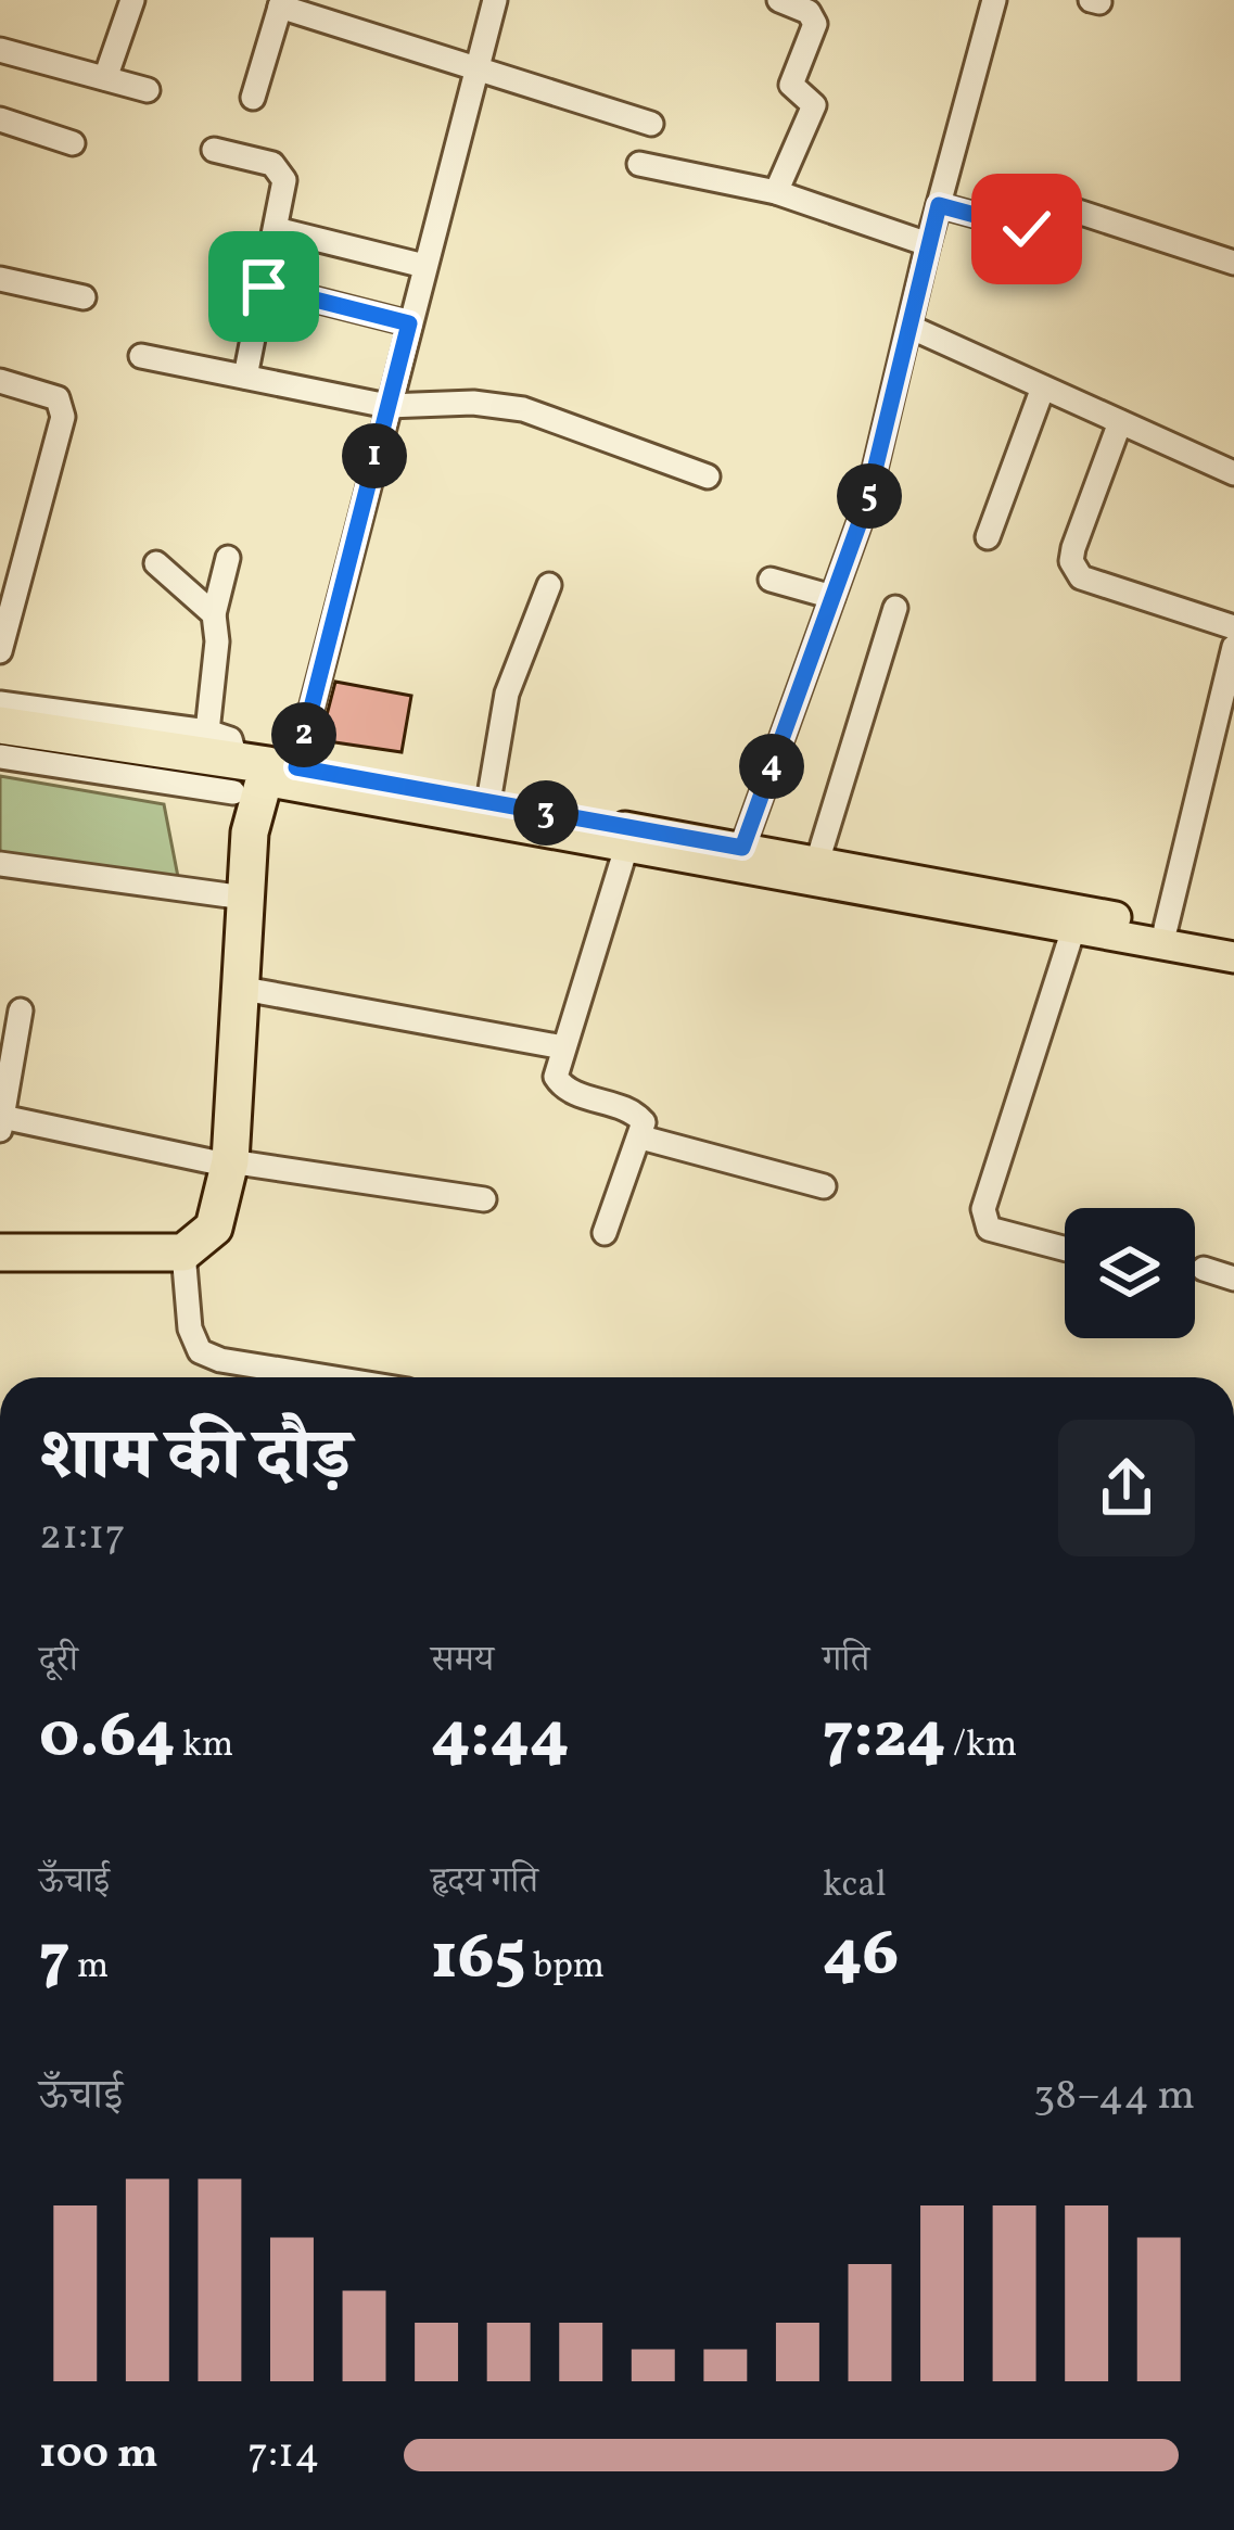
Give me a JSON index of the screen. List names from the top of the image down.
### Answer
{
  "page": {
    "pins": [
      "1",
      "5",
      "2",
      "4",
      "3"
    ],
    "heading": ["शाम की दौड़", "21:17"],
    "stats": [
      ["दूरी", "0.64 km"],
      ["समय", "4:44"],
      ["गति", "7:24 /km"],
      ["ऊँचाई", "7 m"],
      ["हृदय गति", "165 bpm"],
      ["kcal", "46"]
    ],
    "chart": ["ऊँचाई", "38–44 m"],
    "list": [
      {
        "name": "100 m",
        "note": "7:14"
      }
    ]
  }
}
